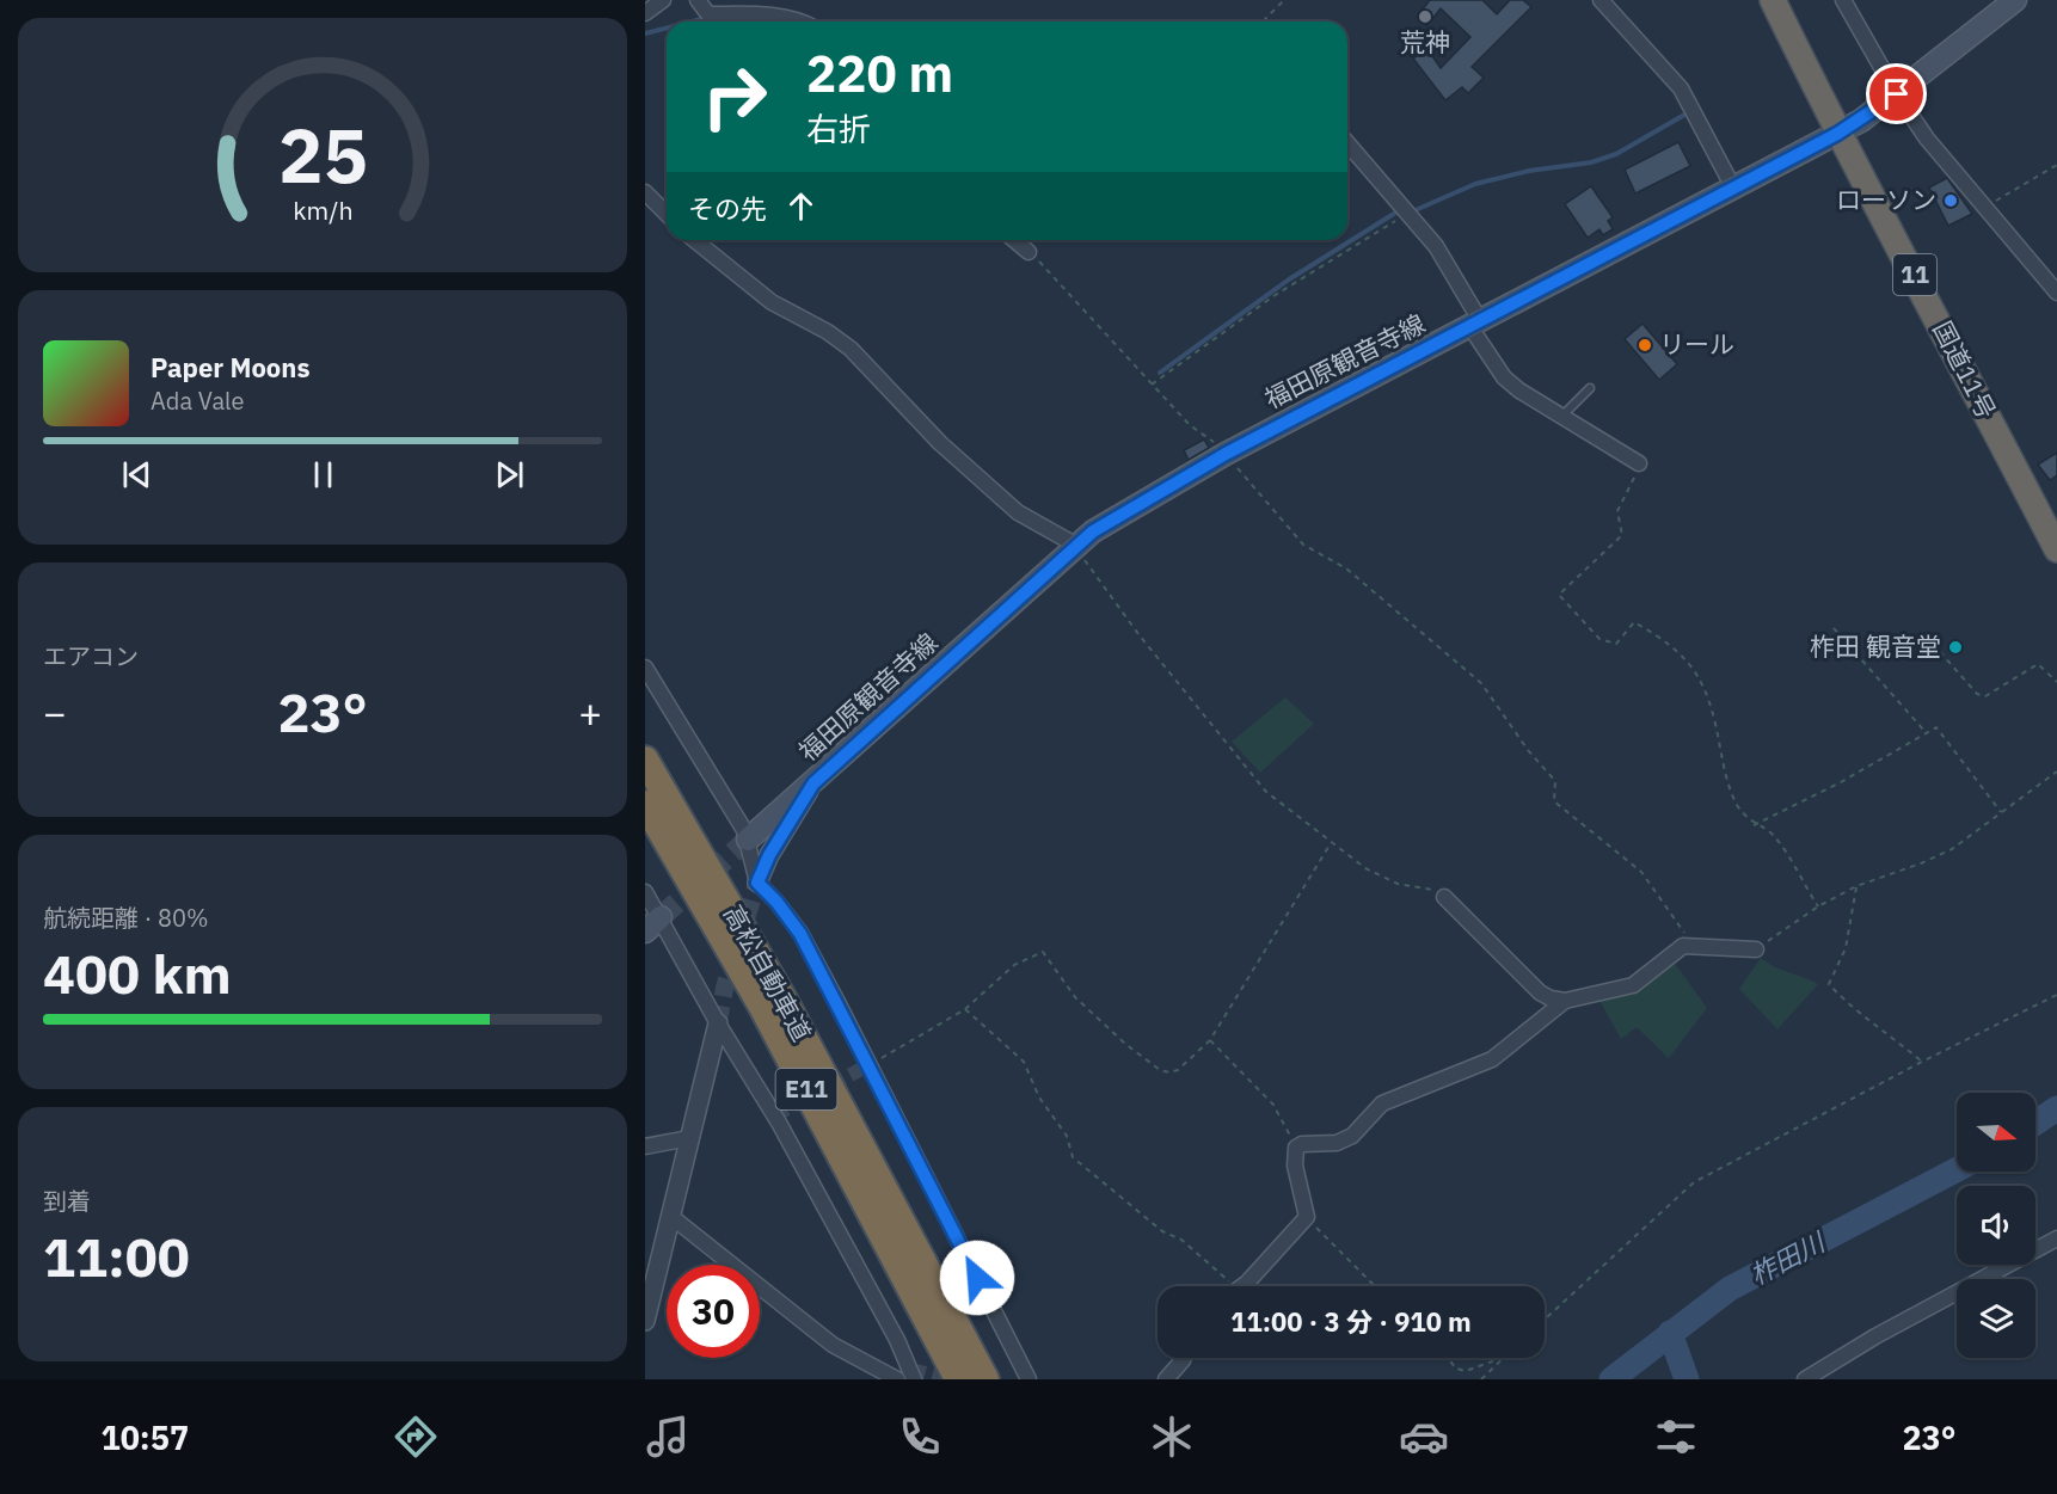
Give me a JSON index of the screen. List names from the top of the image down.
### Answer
{
  "streets": {
    "highway": [
      "11",
      "国道11号",
      "高松自動車道",
      "E11"
    ],
    "main road": ["福田原観音寺線"]
  },
  "crossings": [
    ["福田原観音寺線", "国道11号"]
  ],
  "water": ["柞田川"],
  "places": [
    "荒神",
    "ローソン",
    "リール",
    "柞田 観音堂"
  ],
  "north": "right",
  "page": {
    "turn": ["220 m", "右折"],
    "then": "その先",
    "song": ["Paper Moons", "Ada Vale"],
    "tile": [
      "エアコン",
      ["航続距離 · 80%", "400 km"],
      ["到着", "11:00"]
    ],
    "heat": ["−", "23°", "+"],
    "limit": "30",
    "trip": "11:00 · 3 分 · 910 m",
    "tabs": ["10:57", "23°"],
    "gauge": ["25", "km/h"]
  }
}
